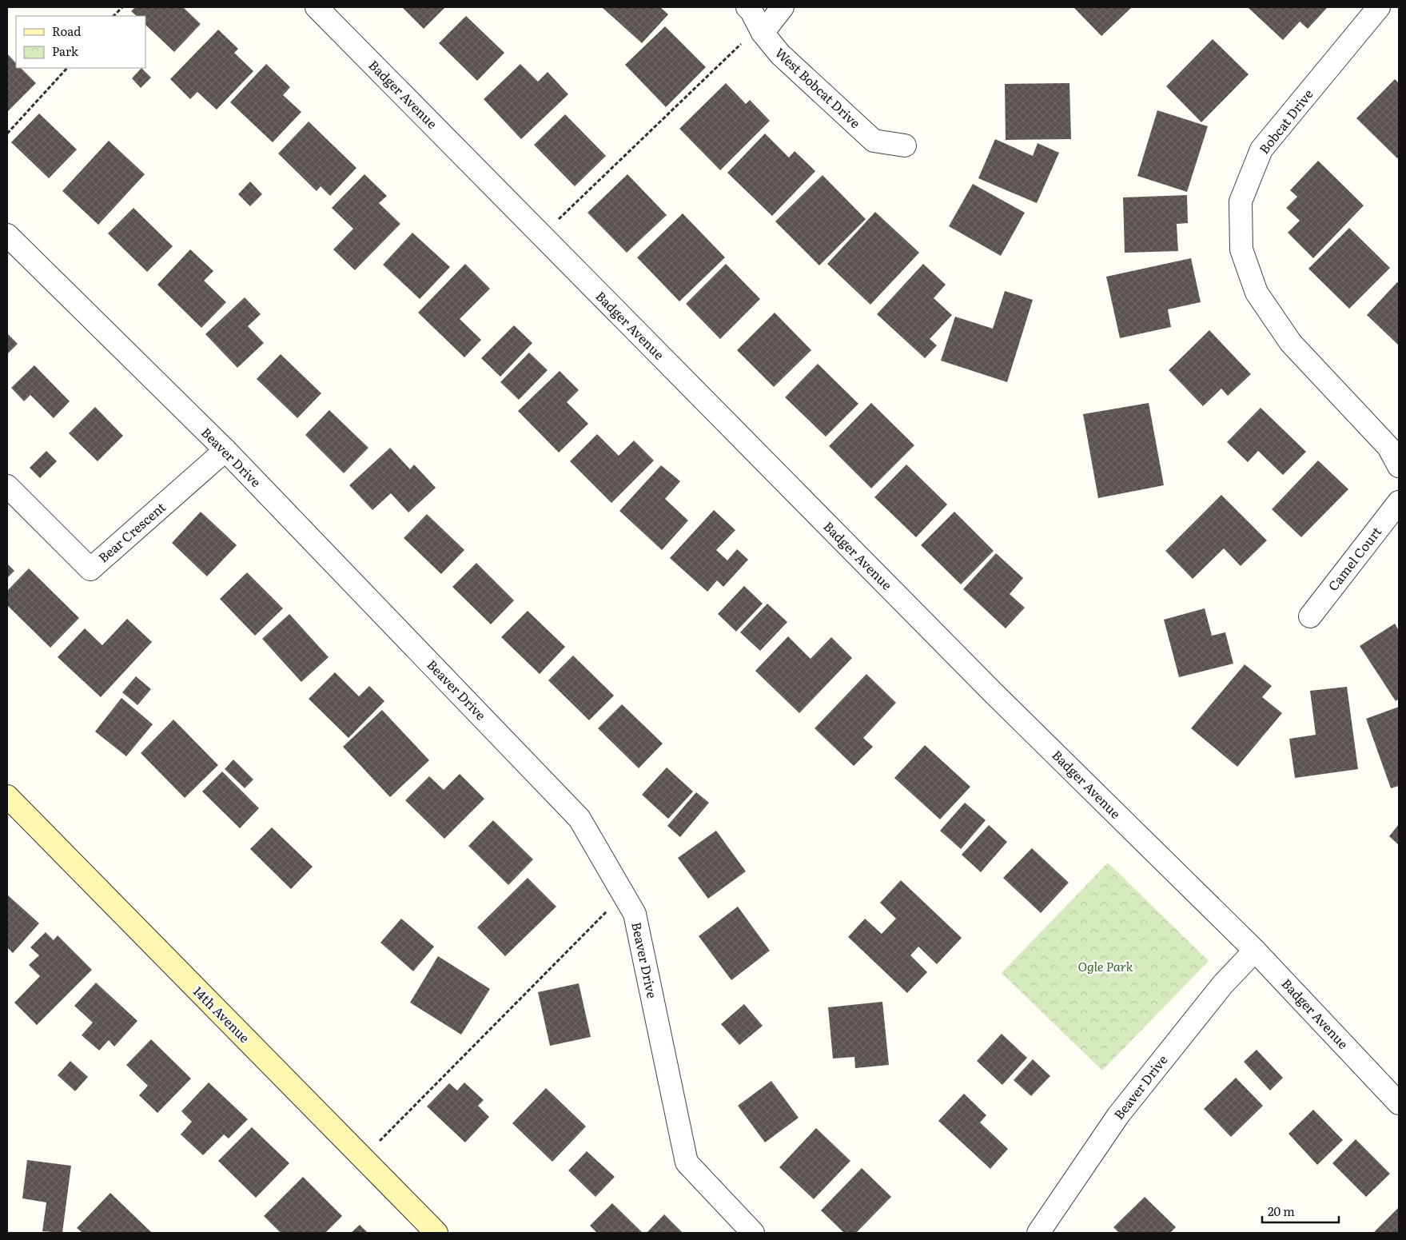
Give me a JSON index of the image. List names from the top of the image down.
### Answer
{
  "streets": {
    "street": [
      "West Bobcat Drive",
      "Badger Avenue",
      "Bobcat Drive",
      "Beaver Drive",
      "Bear Crescent",
      "Camel Court",
      "14th Avenue"
    ]
  },
  "crossings": [
    ["Badger Avenue", "Beaver Drive"],
    ["Beaver Drive", "Bear Crescent"]
  ],
  "parks": ["Ogle Park"],
  "legend": ["Road", "Park"],
  "scale_bar": "20 m"
}
